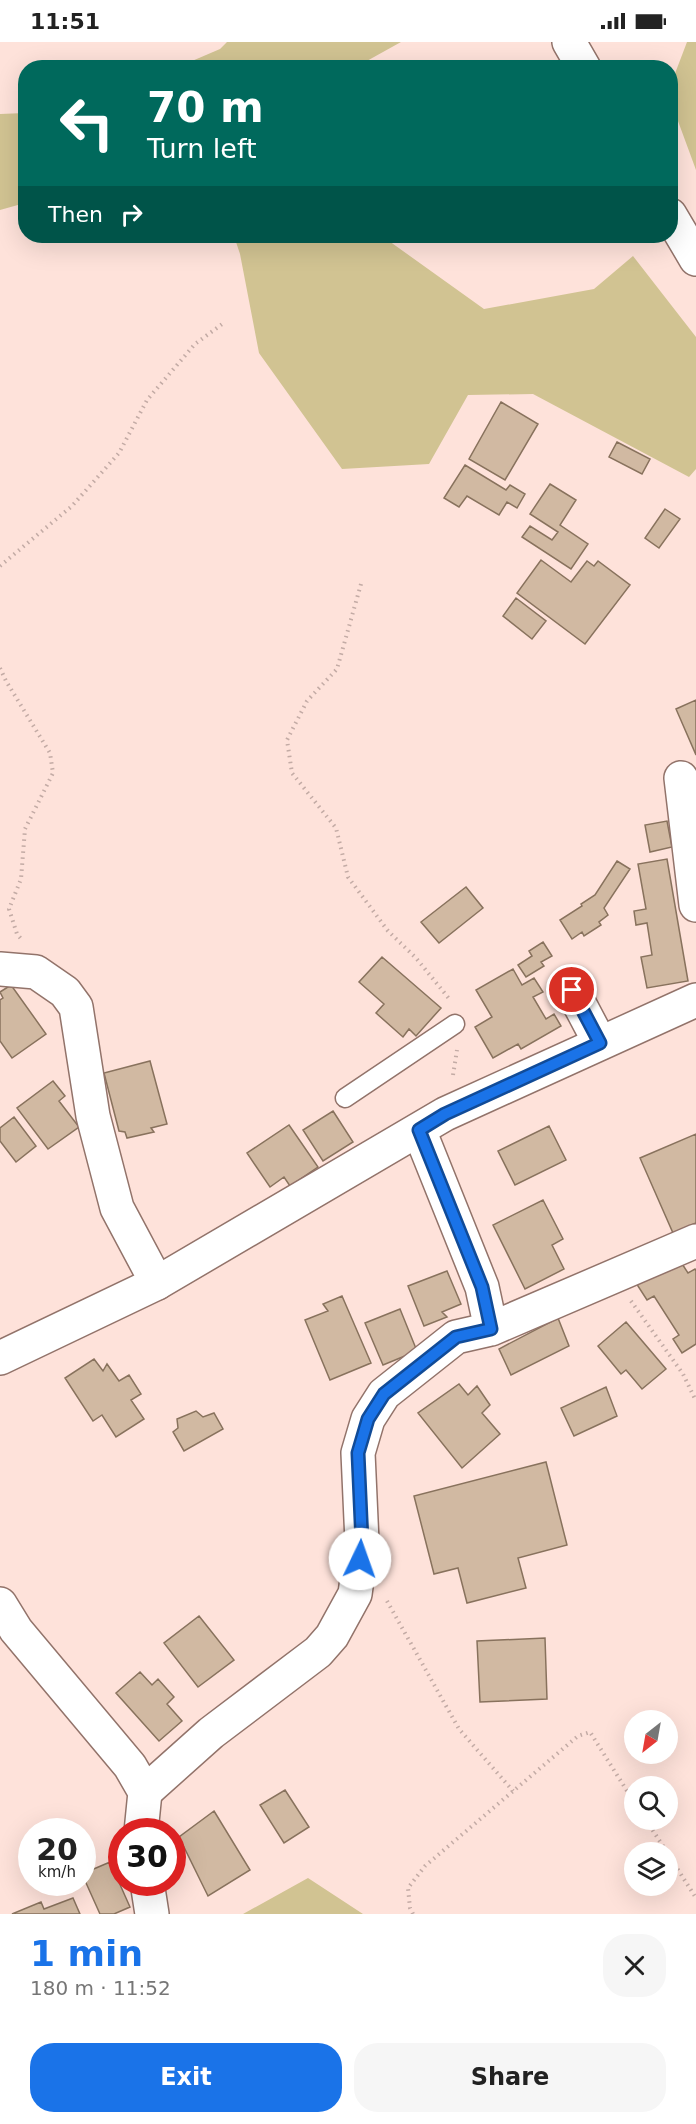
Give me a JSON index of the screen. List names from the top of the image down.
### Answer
{
  "north": "bottom left",
  "page": {
    "status": "11:51",
    "turn": ["70 m", "Turn left"],
    "then": "Then",
    "speed": "20 km/h",
    "limit": "30",
    "heading": ["1 min", "180 m · 11:52"],
    "buttons": ["Exit", "Share"]
  }
}
